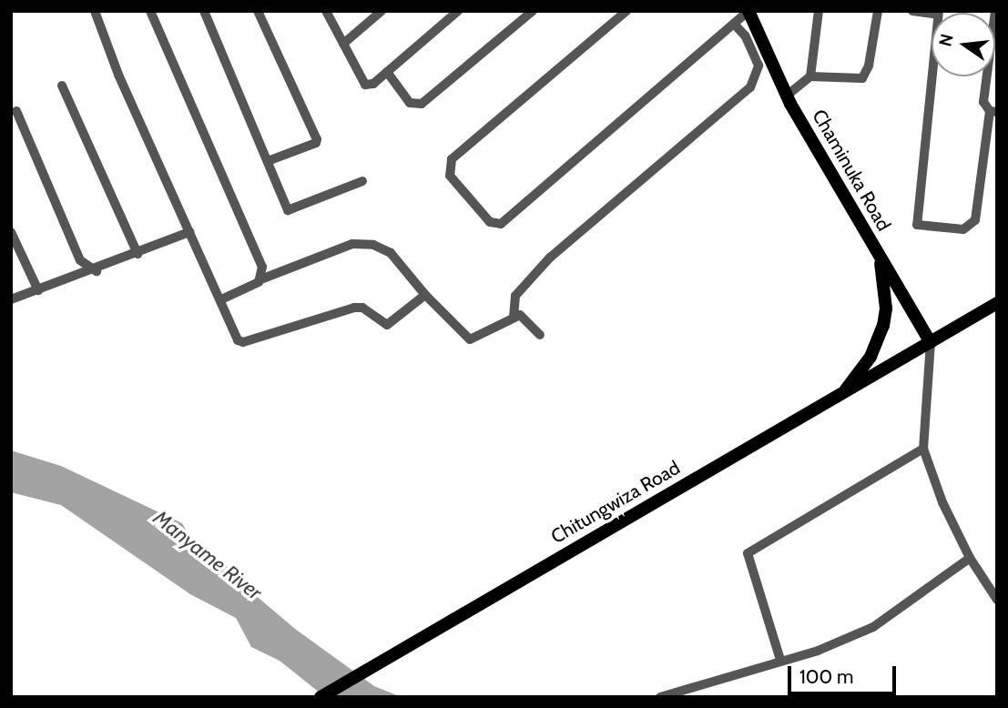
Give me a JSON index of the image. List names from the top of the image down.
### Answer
{
  "streets": {
    "main road": ["Chaminuka Road", "Chitungwiza Road"]
  },
  "crossings": [
    ["Chaminuka Road", "Chitungwiza Road"]
  ],
  "water": ["Manyame River"],
  "scale_bar": "100 m",
  "north": "left"
}
